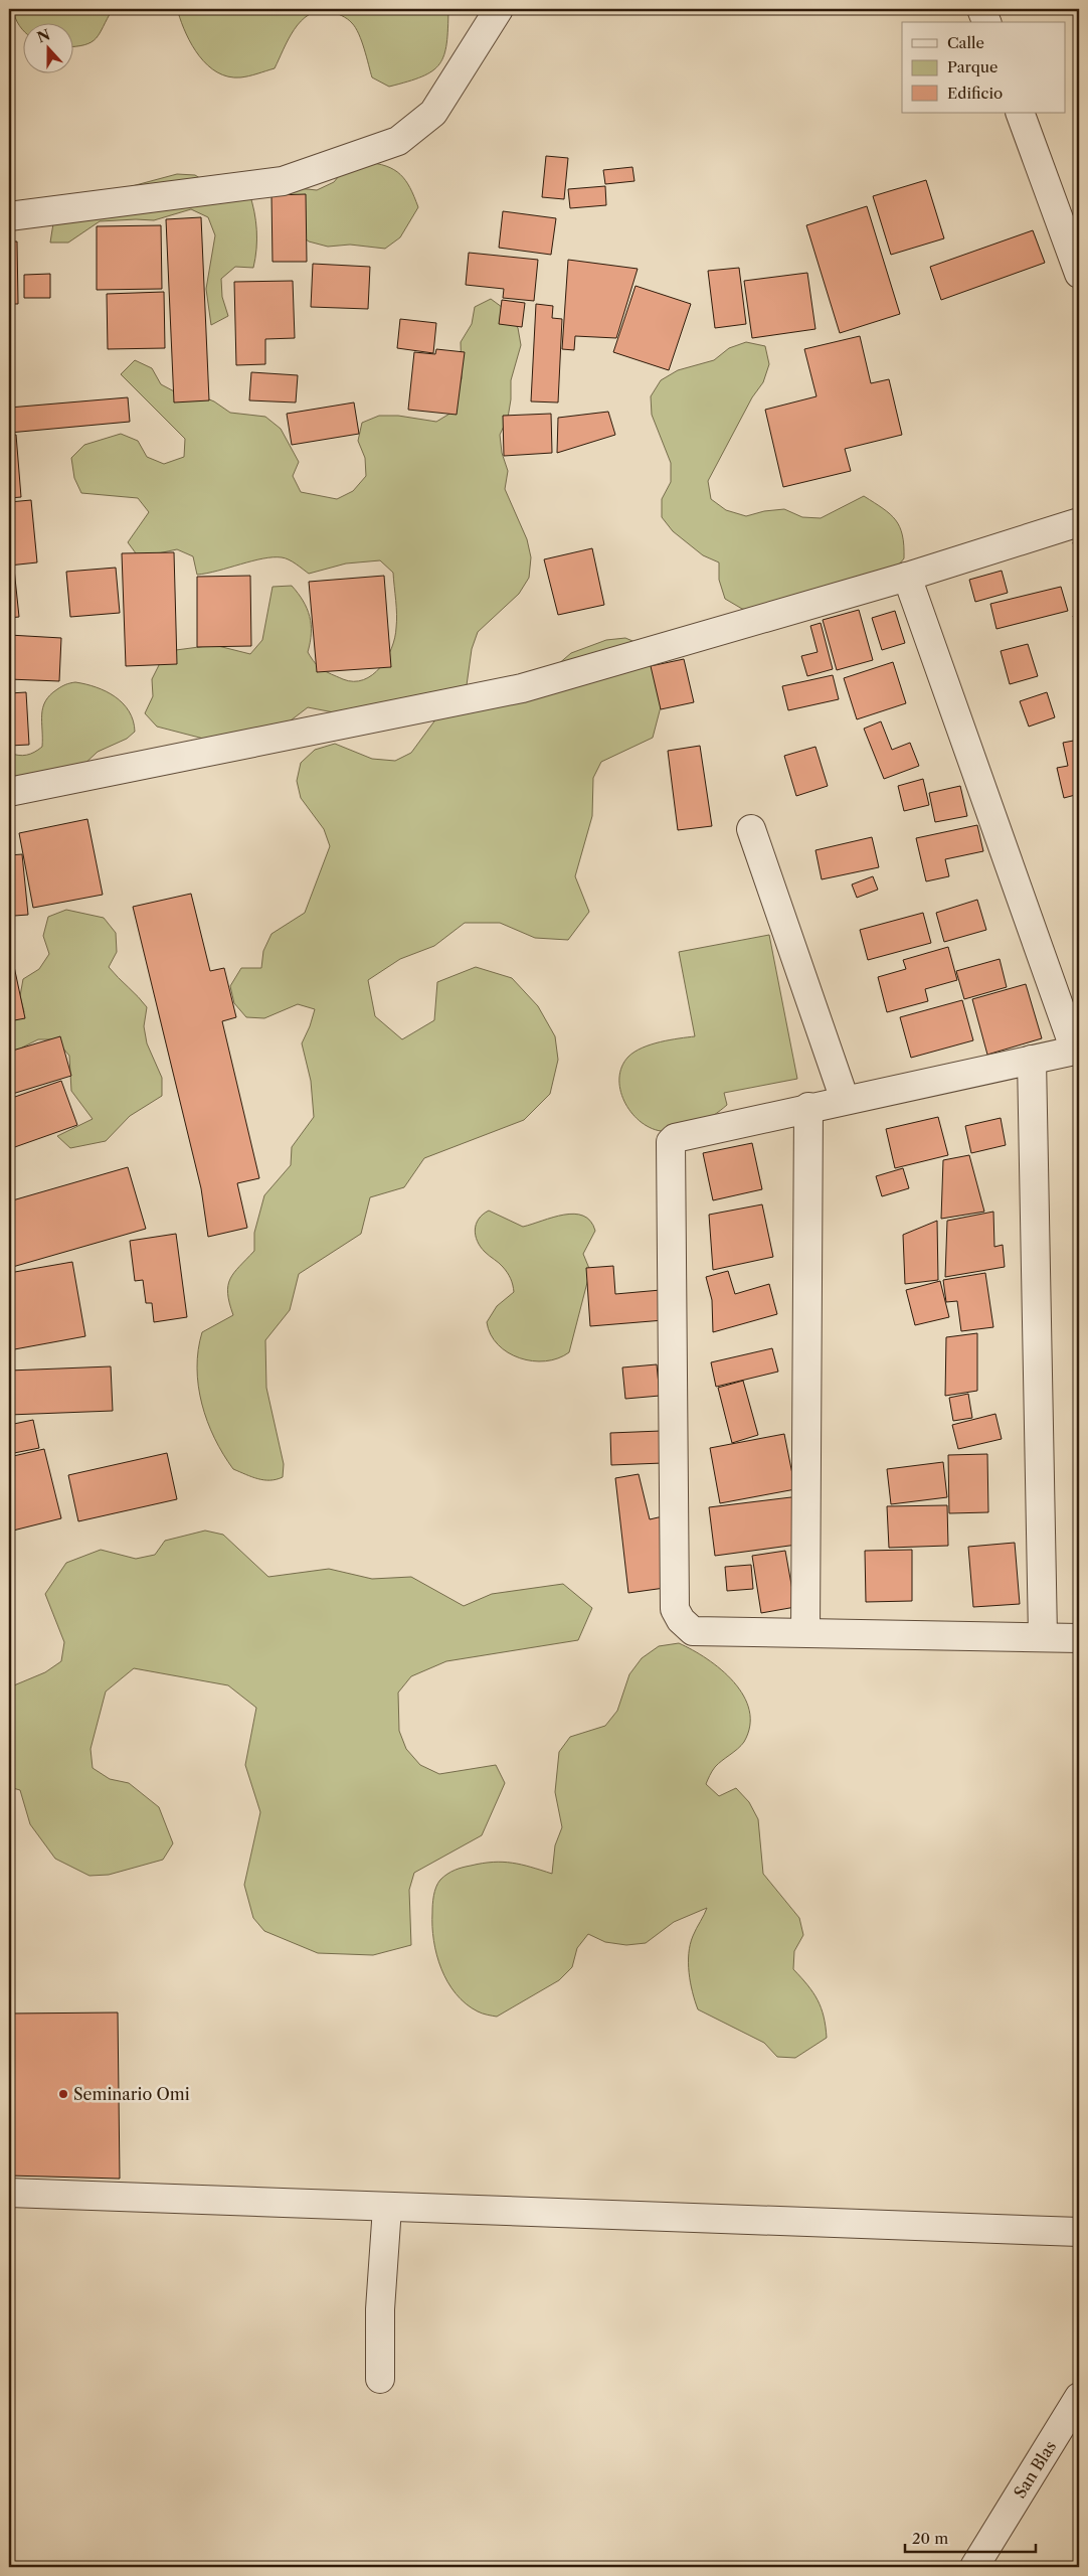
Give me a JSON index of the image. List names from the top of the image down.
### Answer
{
  "streets": {
    "street": ["San Blas"]
  },
  "places": ["Seminario Omi"],
  "legend": ["Calle", "Parque", "Edificio"],
  "scale_bar": "20 m",
  "north": "top"
}
